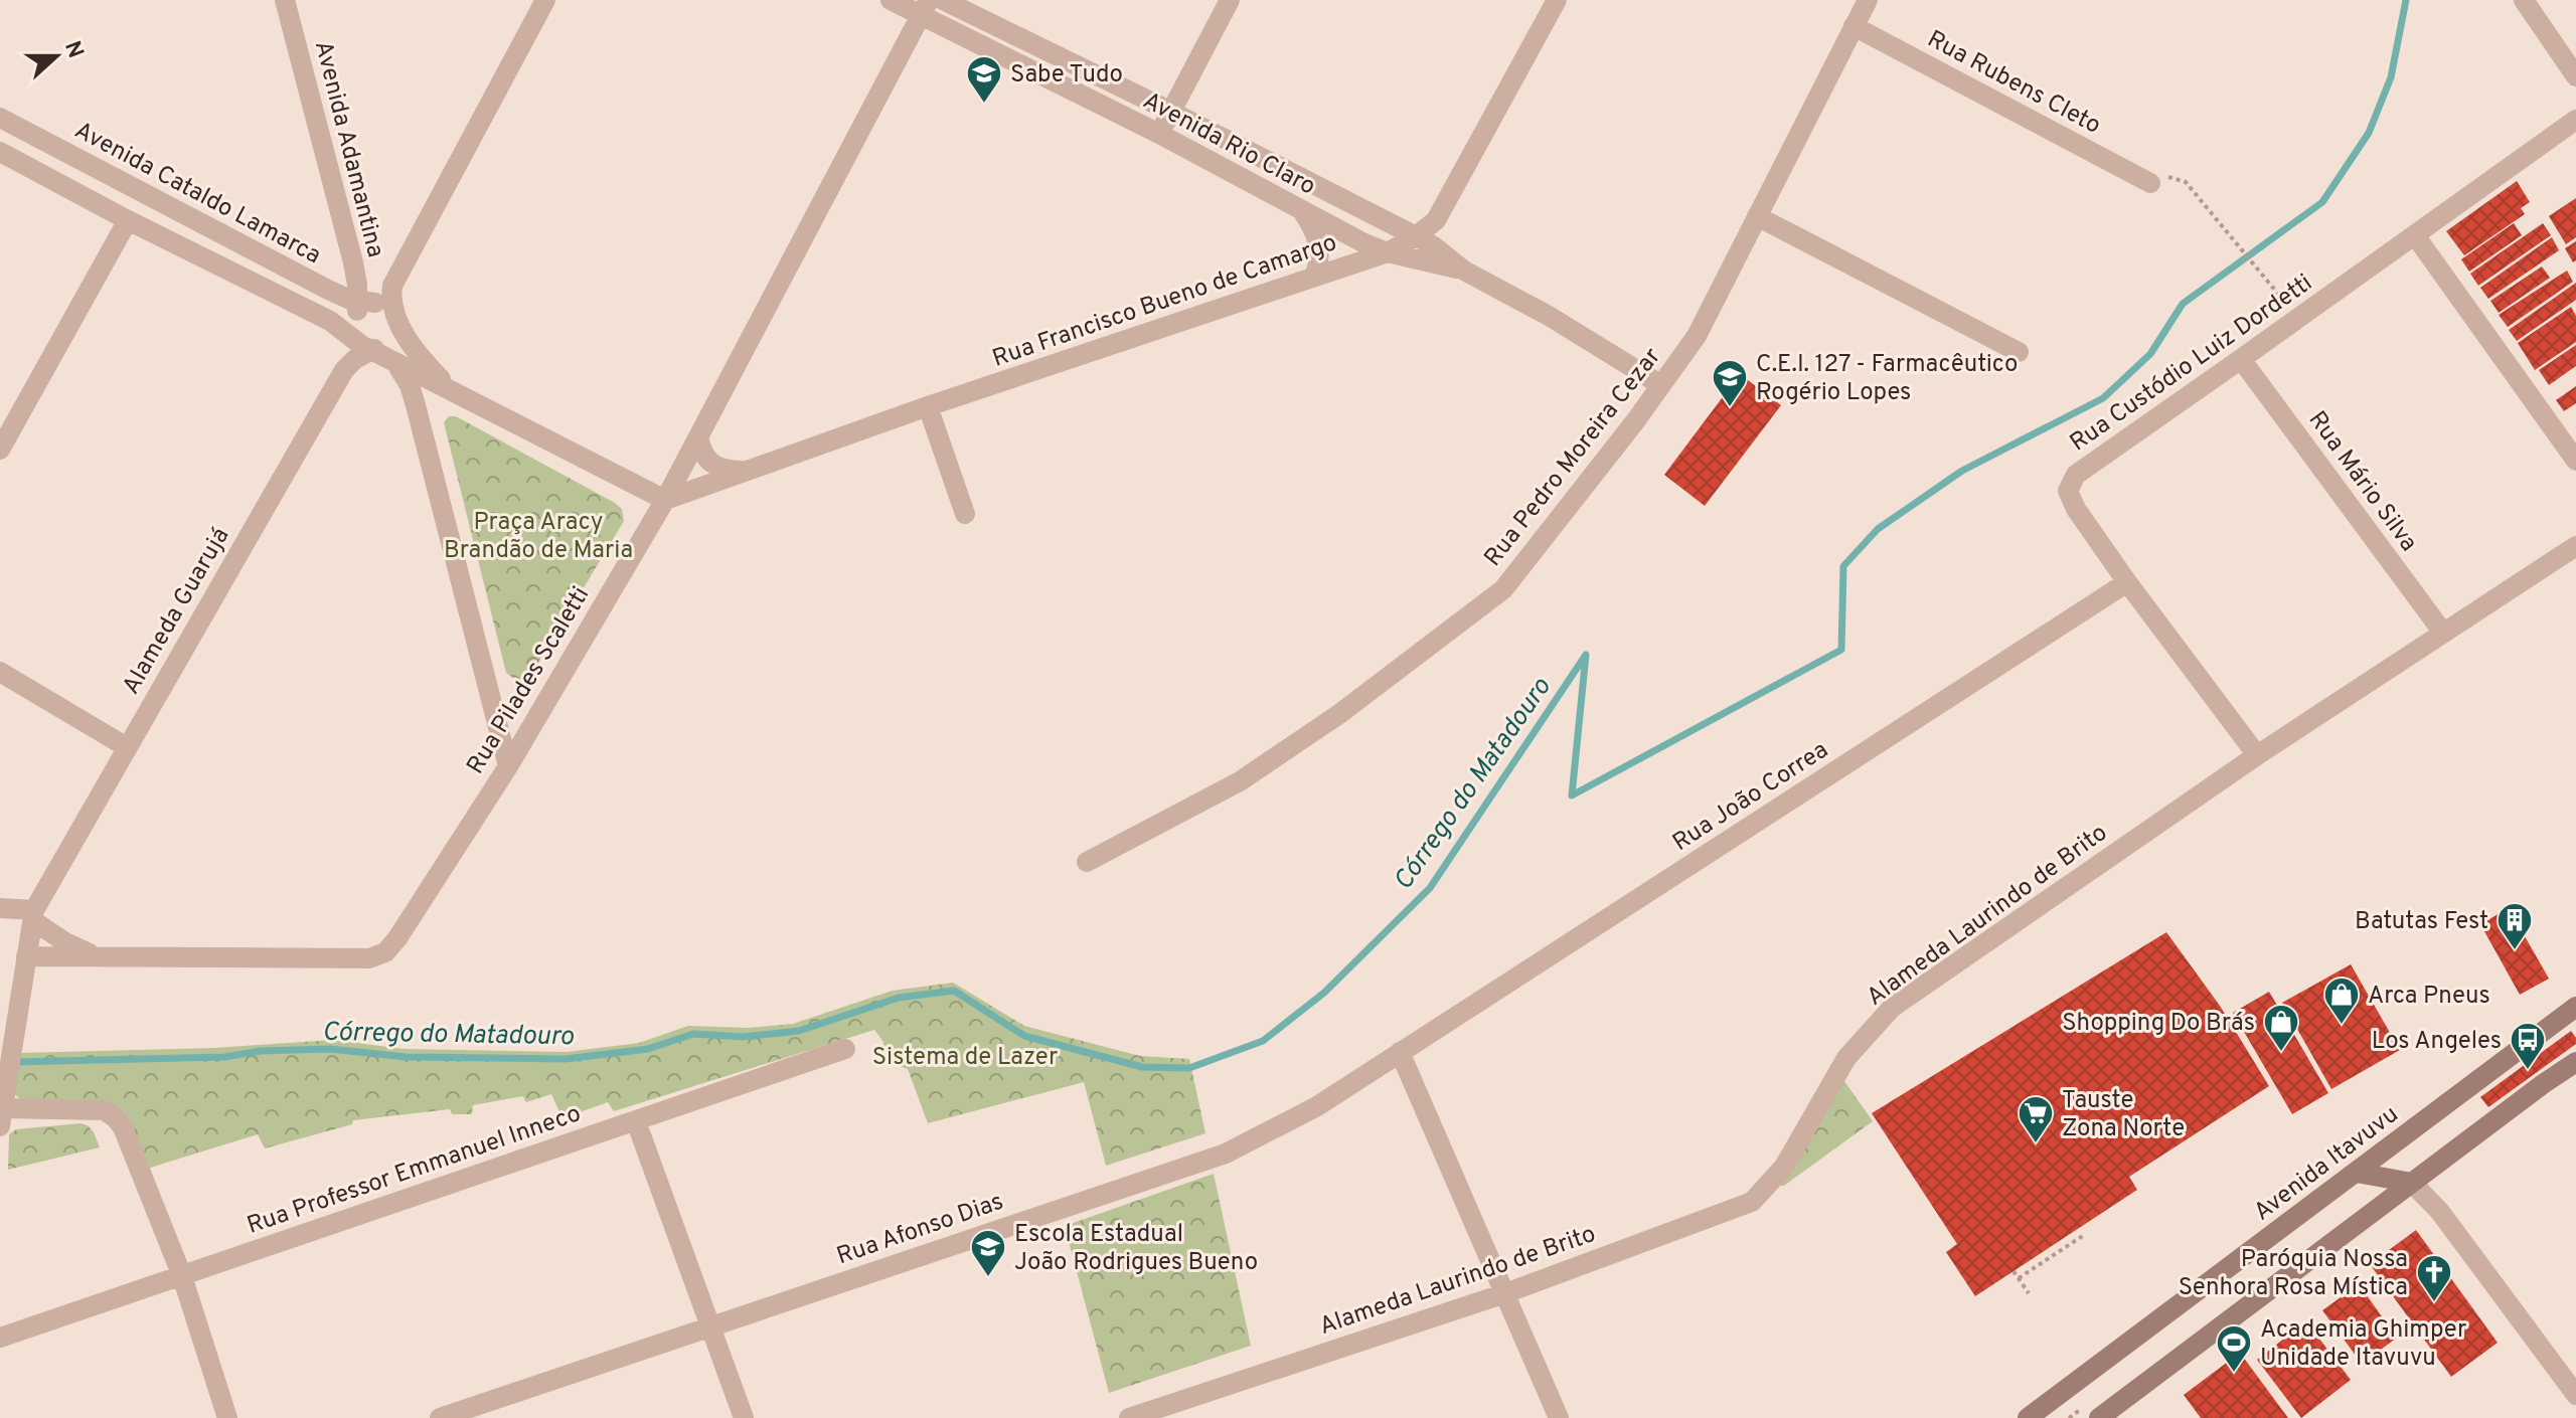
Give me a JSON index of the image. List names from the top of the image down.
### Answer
{
  "streets": {
    "main road": ["Avenida Itavuvu"],
    "street": [
      "Rua Rubens Cleto",
      "Avenida Rio Claro",
      "Avenida Adamantina",
      "Avenida Cataldo Lamarca",
      "Rua Francisco Bueno de Camargo",
      "Rua Custódio Luiz Dordetti",
      "Rua Pedro Moreira Cezar",
      "Rua Mário Silva",
      "Alameda Guarujá",
      "Rua Pilades Scaletti",
      "Rua João Correa",
      "Alameda Laurindo de Brito",
      "Rua Professor Emmanuel Inneco",
      "Rua Afonso Dias"
    ]
  },
  "crossings": [
    ["Rua Rubens Cleto", "Rua Pedro Moreira Cezar"],
    ["Avenida Rio Claro", "Rua Francisco Bueno de Camargo"],
    ["Avenida Rio Claro", "Rua Pedro Moreira Cezar"],
    ["Avenida Rio Claro", "Rua Pilades Scaletti"],
    ["Avenida Adamantina", "Avenida Cataldo Lamarca"],
    ["Avenida Adamantina", "Alameda Guarujá"],
    ["Avenida Cataldo Lamarca", "Alameda Guarujá"],
    ["Rua Francisco Bueno de Camargo", "Rua Pilades Scaletti"],
    ["Rua Custódio Luiz Dordetti", "Rua Mário Silva"],
    ["Rua Custódio Luiz Dordetti", "Rua João Correa"],
    ["Rua Custódio Luiz Dordetti", "Alameda Laurindo de Brito"],
    ["Rua Mário Silva", "Alameda Laurindo de Brito"],
    ["Alameda Guarujá", "Rua Pilades Scaletti"],
    ["Rua João Correa", "Rua Afonso Dias"]
  ],
  "water": ["Córrego do Matadouro"],
  "parks": ["Praça Aracy Brandão de Maria", "Sistema de Lazer"],
  "places": {
    "school or university": ["Sabe Tudo", "C.E.I. 127 - Farmacêutico Rogério Lopes", "Escola Estadual João Rodrigues Bueno"],
    "building": ["Batutas Fest"],
    "shop": ["Arca Pneus", "Shopping Do Brás"],
    "bus stop": ["Los Angeles"],
    "supermarket": ["Tauste Zona Norte"],
    "church": ["Paróquia Nossa Senhora Rosa Mística"],
    "sports": ["Academia Ghimper Unidade Itavuvu"]
  },
  "north": "right"
}
